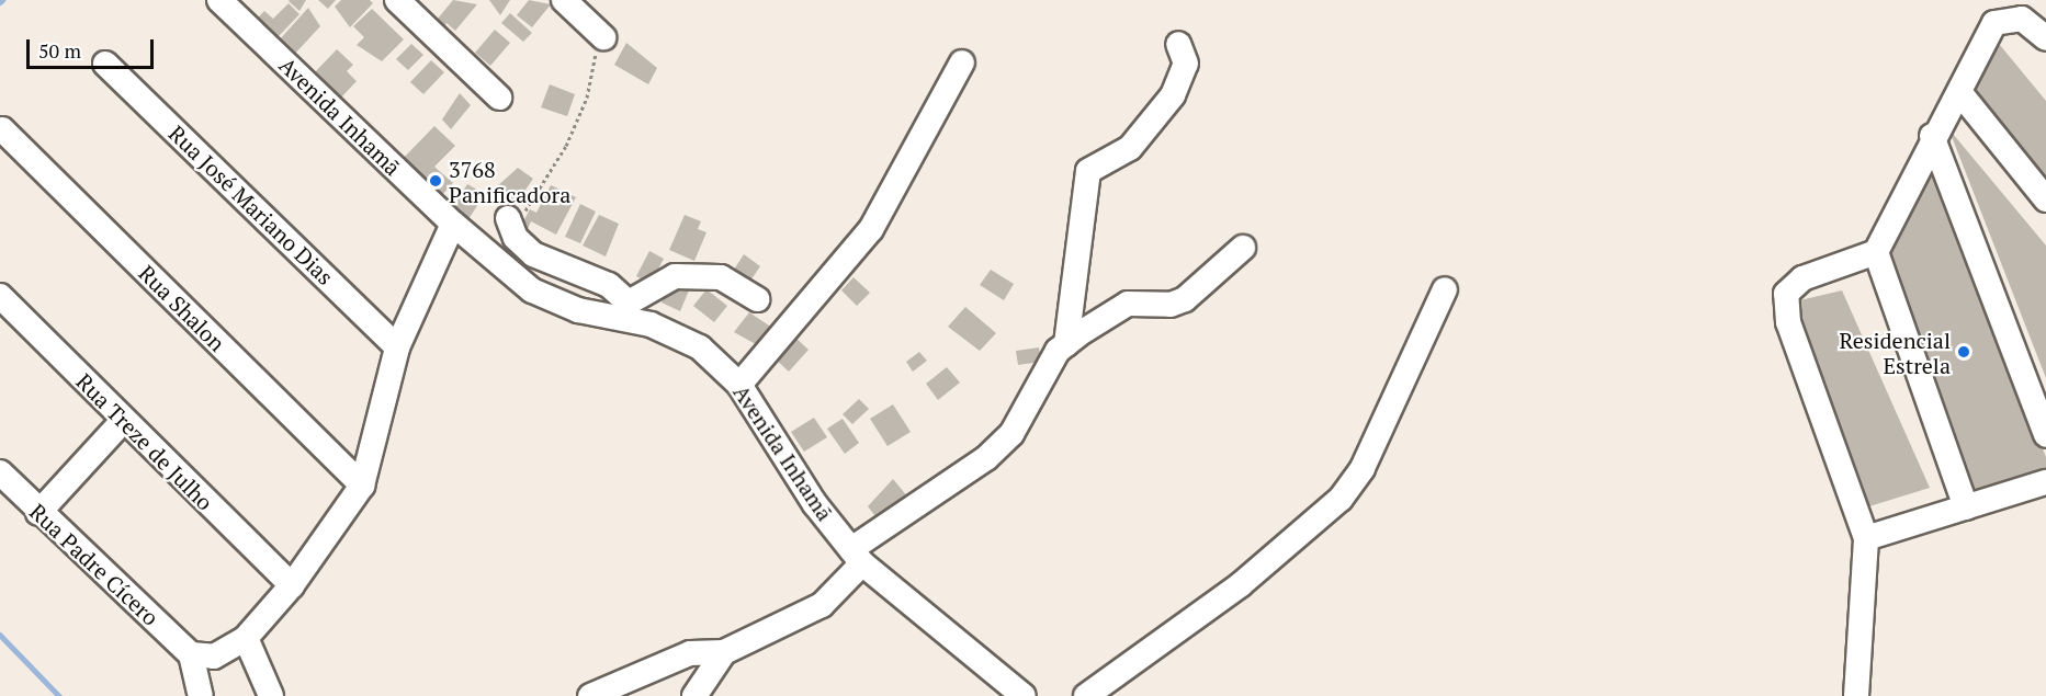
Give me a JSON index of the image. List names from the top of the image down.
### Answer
{
  "streets": {
    "street": [
      "Avenida Inhamã",
      "Rua José Mariano Dias",
      "Rua Shalon",
      "Rua Treze de Julho",
      "Rua Padre Cícero"
    ]
  },
  "places": ["3768 Panificadora", "Residencial Estrela"],
  "scale_bar": "50 m"
}
